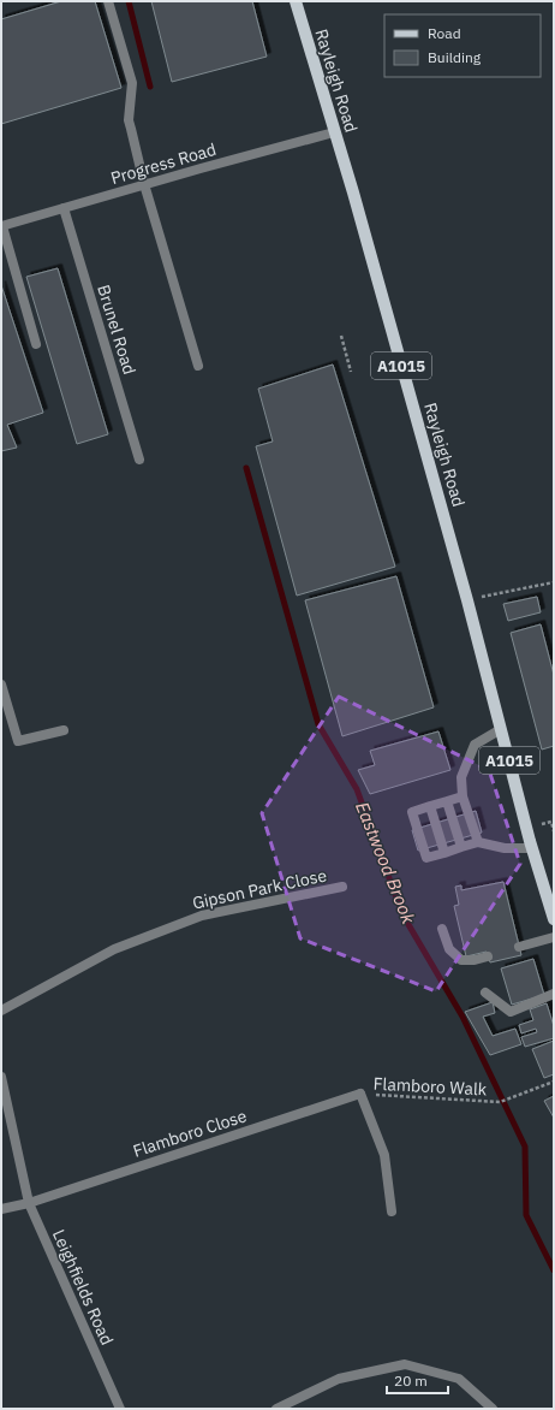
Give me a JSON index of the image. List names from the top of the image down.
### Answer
{
  "streets": {
    "main road": ["Rayleigh Road", "A1015"],
    "street": [
      "Progress Road",
      "Brunel Road",
      "Gipson Park Close",
      "Flamboro Close",
      "Leighfields Road"
    ],
    "path": ["Flamboro Walk"]
  },
  "crossings": [
    ["Rayleigh Road", "Progress Road"],
    ["Progress Road", "Brunel Road"],
    ["Flamboro Walk", "Flamboro Close"],
    ["Flamboro Close", "Leighfields Road"]
  ],
  "water": ["Eastwood Brook"],
  "legend": ["Road", "Building"],
  "scale_bar": "20 m"
}
